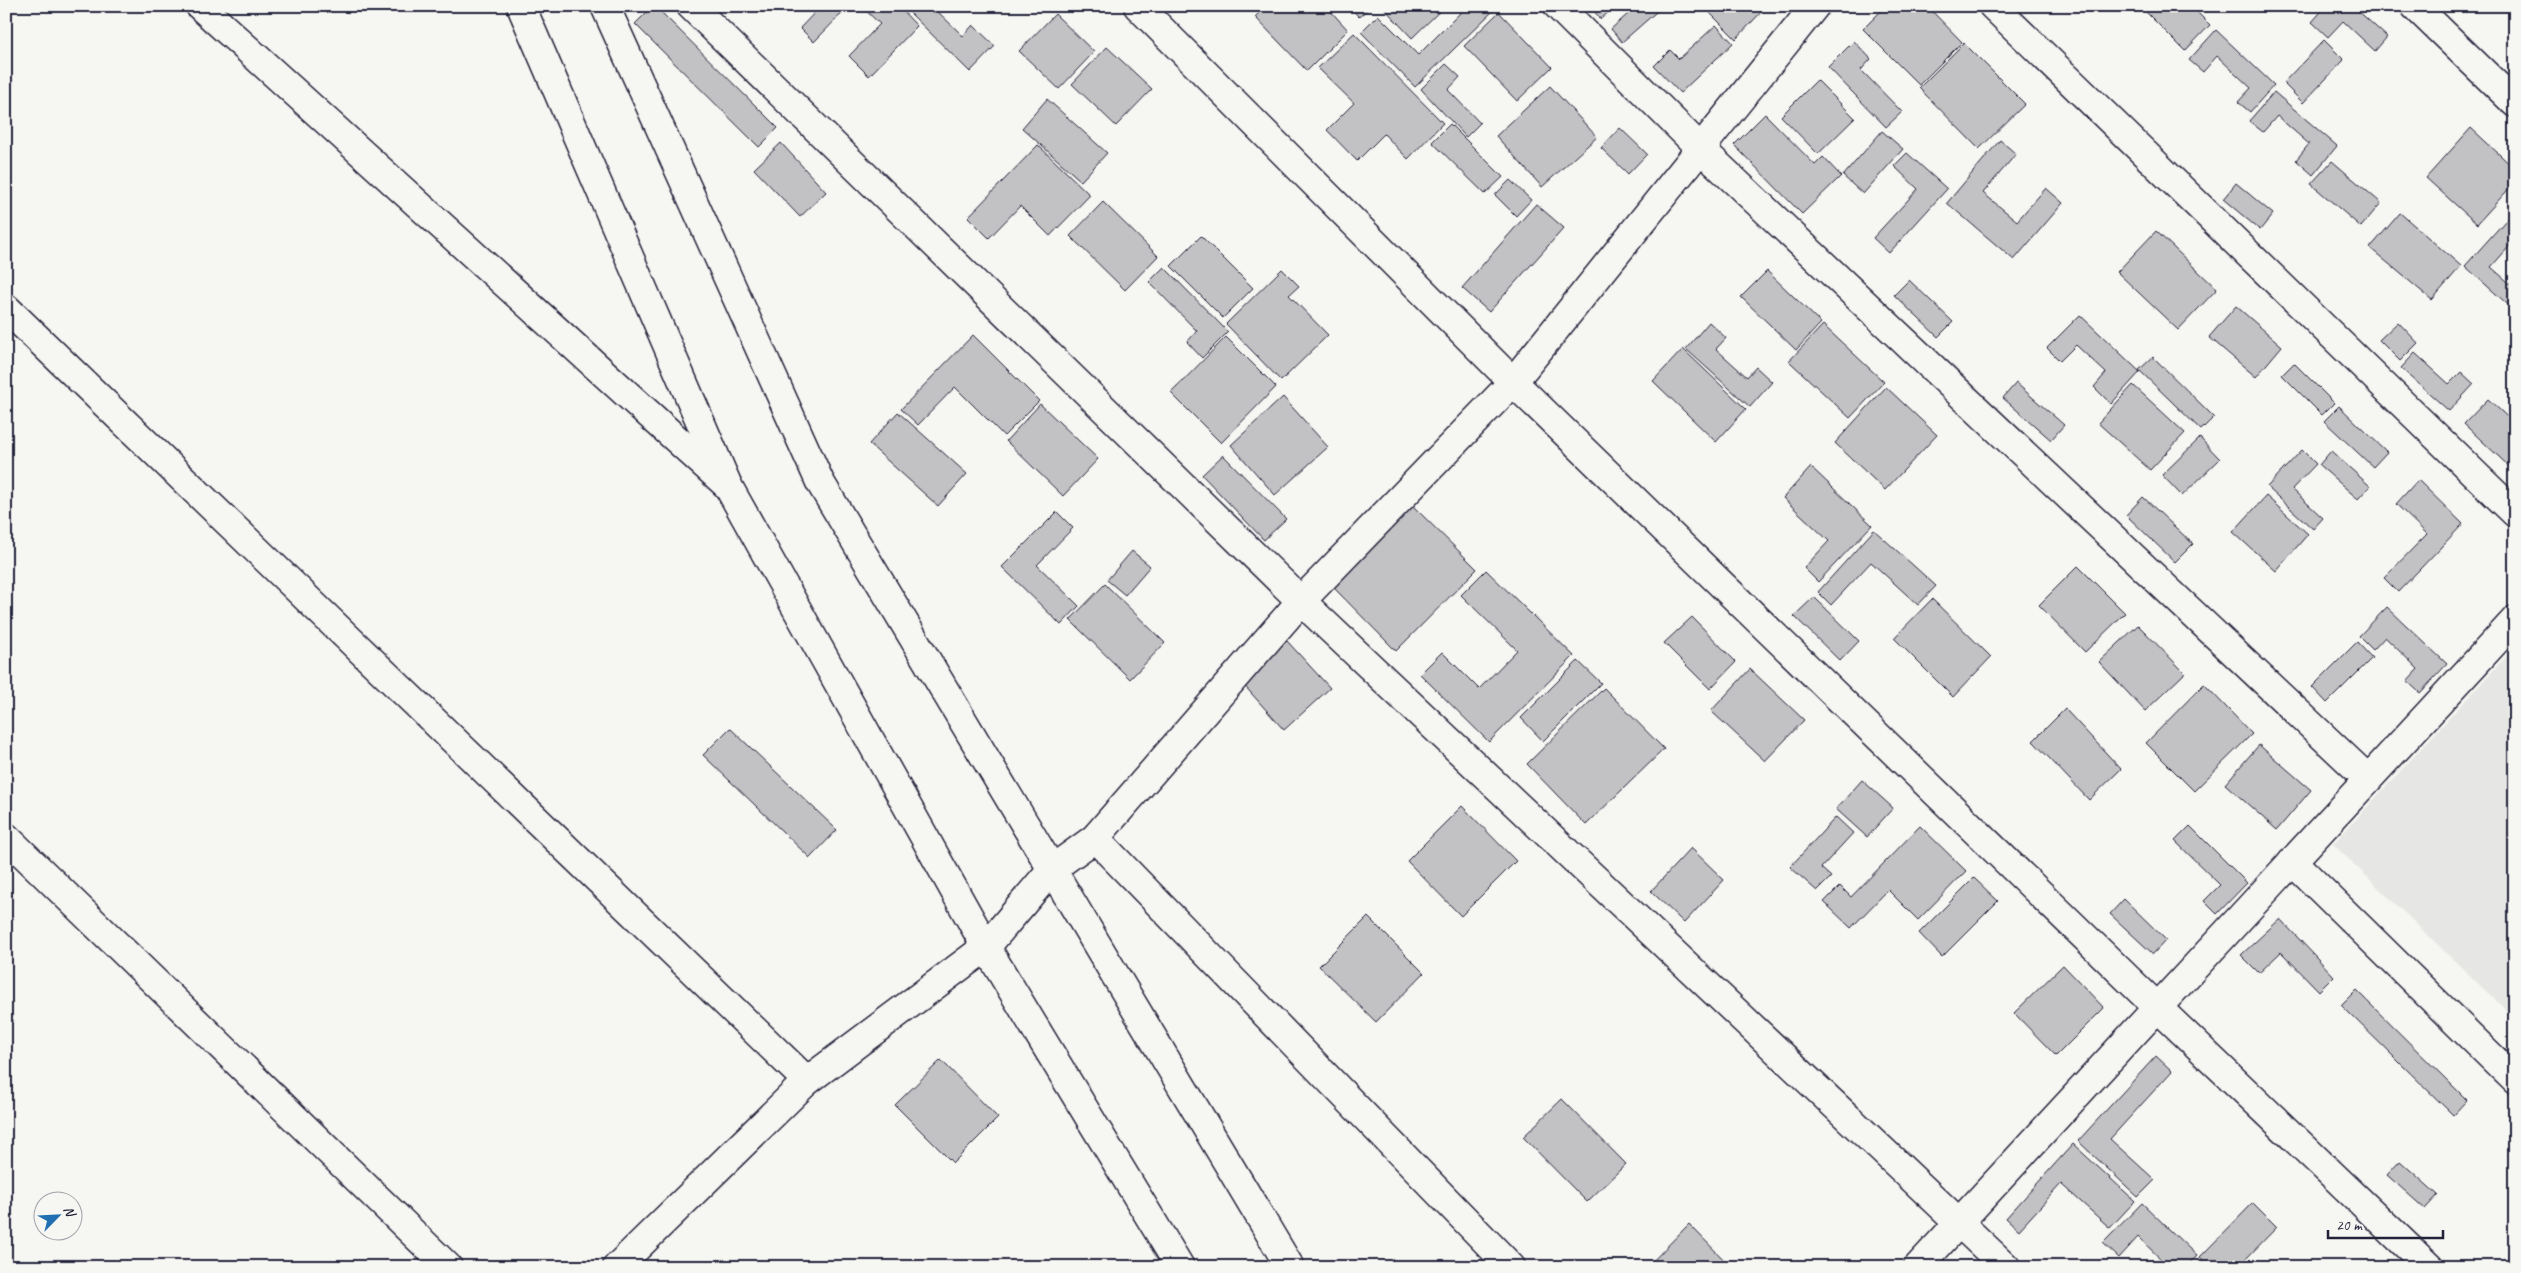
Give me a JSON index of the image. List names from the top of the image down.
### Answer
{
  "scale_bar": "20 m",
  "north": "top right"
}
